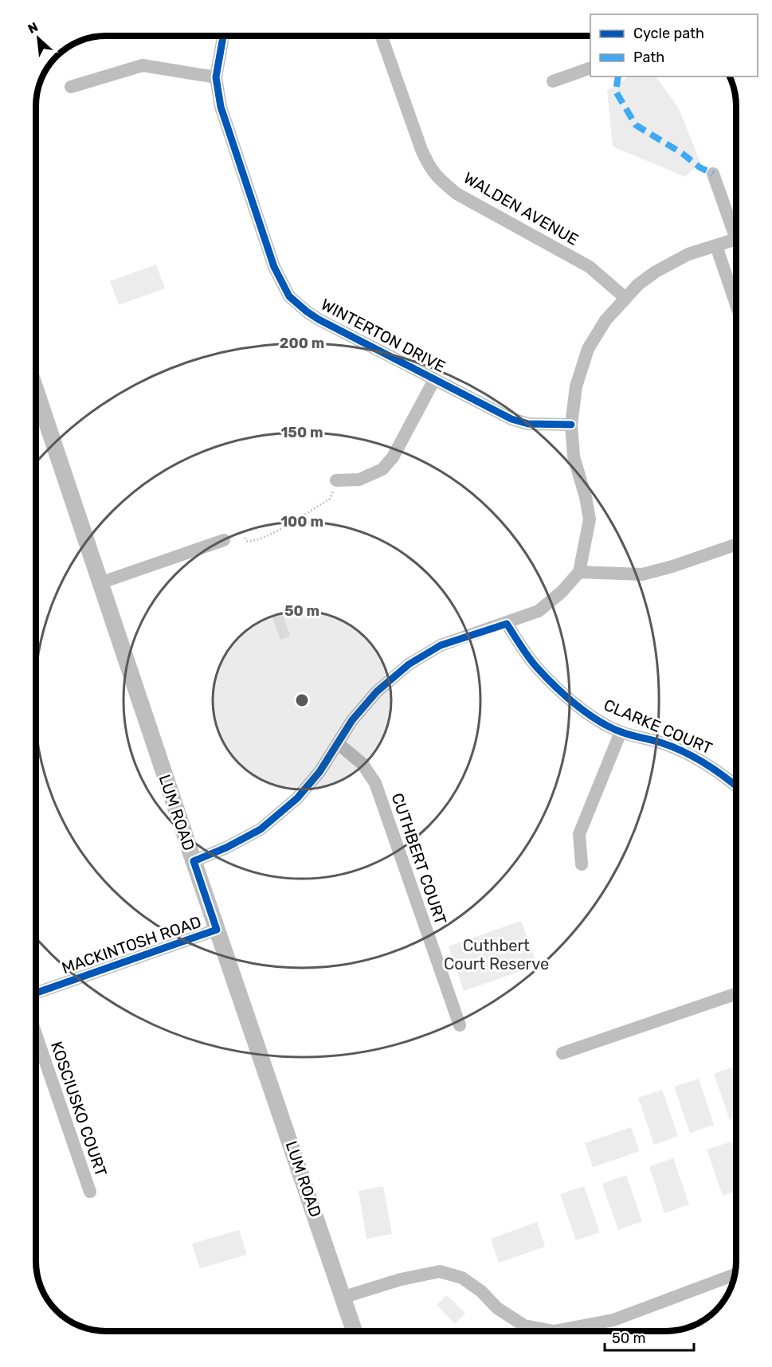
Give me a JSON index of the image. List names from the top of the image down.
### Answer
{
  "streets": {
    "street": [
      "WALDEN AVENUE",
      "WINTERTON DRIVE",
      "CLARKE COURT",
      "LUM ROAD",
      "CUTHBERT COURT",
      "MACKINTOSH ROAD",
      "KOSCIUSKO COURT"
    ]
  },
  "crossings": [
    ["LUM ROAD", "MACKINTOSH ROAD"]
  ],
  "parks": ["Cuthbert Court Reserve"],
  "legend": ["Cycle path", "Path"],
  "scale_bar": "50 m",
  "north": "top left",
  "rings": [
    "200 m",
    "150 m",
    "100 m",
    "50 m"
  ]
}
